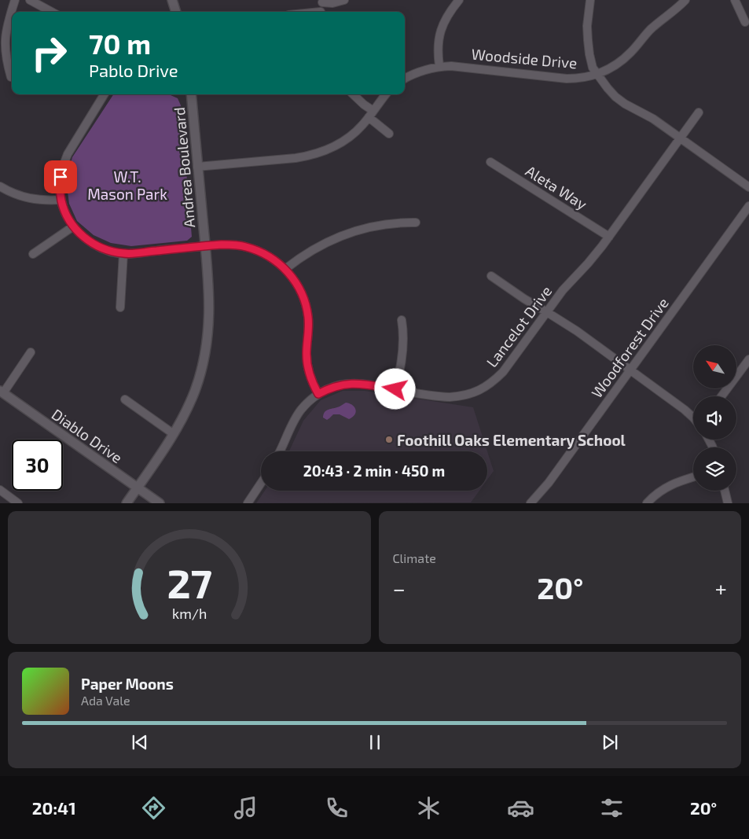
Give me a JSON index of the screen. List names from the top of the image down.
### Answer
{
  "streets": {
    "street": [
      "Woodside Drive",
      "Andrea Boulevard",
      "Aleta Way",
      "Lancelot Drive",
      "Woodforest Drive",
      "Diablo Drive"
    ]
  },
  "crossings": [
    ["Woodside Drive", "Lancelot Drive"],
    ["Andrea Boulevard", "Diablo Drive"],
    ["Aleta Way", "Lancelot Drive"]
  ],
  "parks": ["W.T. Mason Park"],
  "places": ["Foothill Oaks Elementary School"],
  "north": "top left",
  "page": {
    "turn": ["70 m", "Pablo Drive"],
    "limit": "30",
    "trip": "20:43 · 2 min · 450 m",
    "tile": "Climate",
    "heat": ["−", "20°", "+"],
    "song": ["Paper Moons", "Ada Vale"],
    "tabs": ["20:41", "20°"],
    "gauge": ["27", "km/h"]
  }
}
